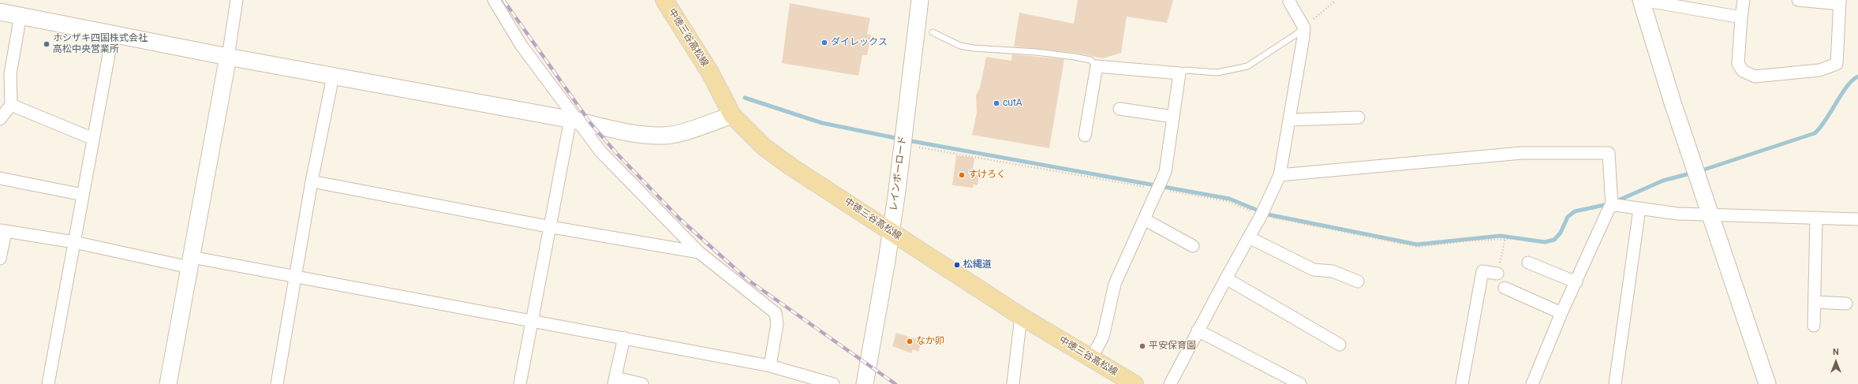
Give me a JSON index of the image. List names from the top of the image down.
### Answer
{
  "streets": {
    "main road": ["中徳三谷高松線"],
    "street": ["レインボーロード"]
  },
  "crossings": [
    ["中徳三谷高松線", "レインボーロード"]
  ],
  "places": [
    "ダイレックス",
    "ホシザキ四国株式会社 高松中央営業所",
    "cutA",
    "すけろく",
    "松縄道",
    "なか卯",
    "平安保育園"
  ],
  "north": "top"
}
